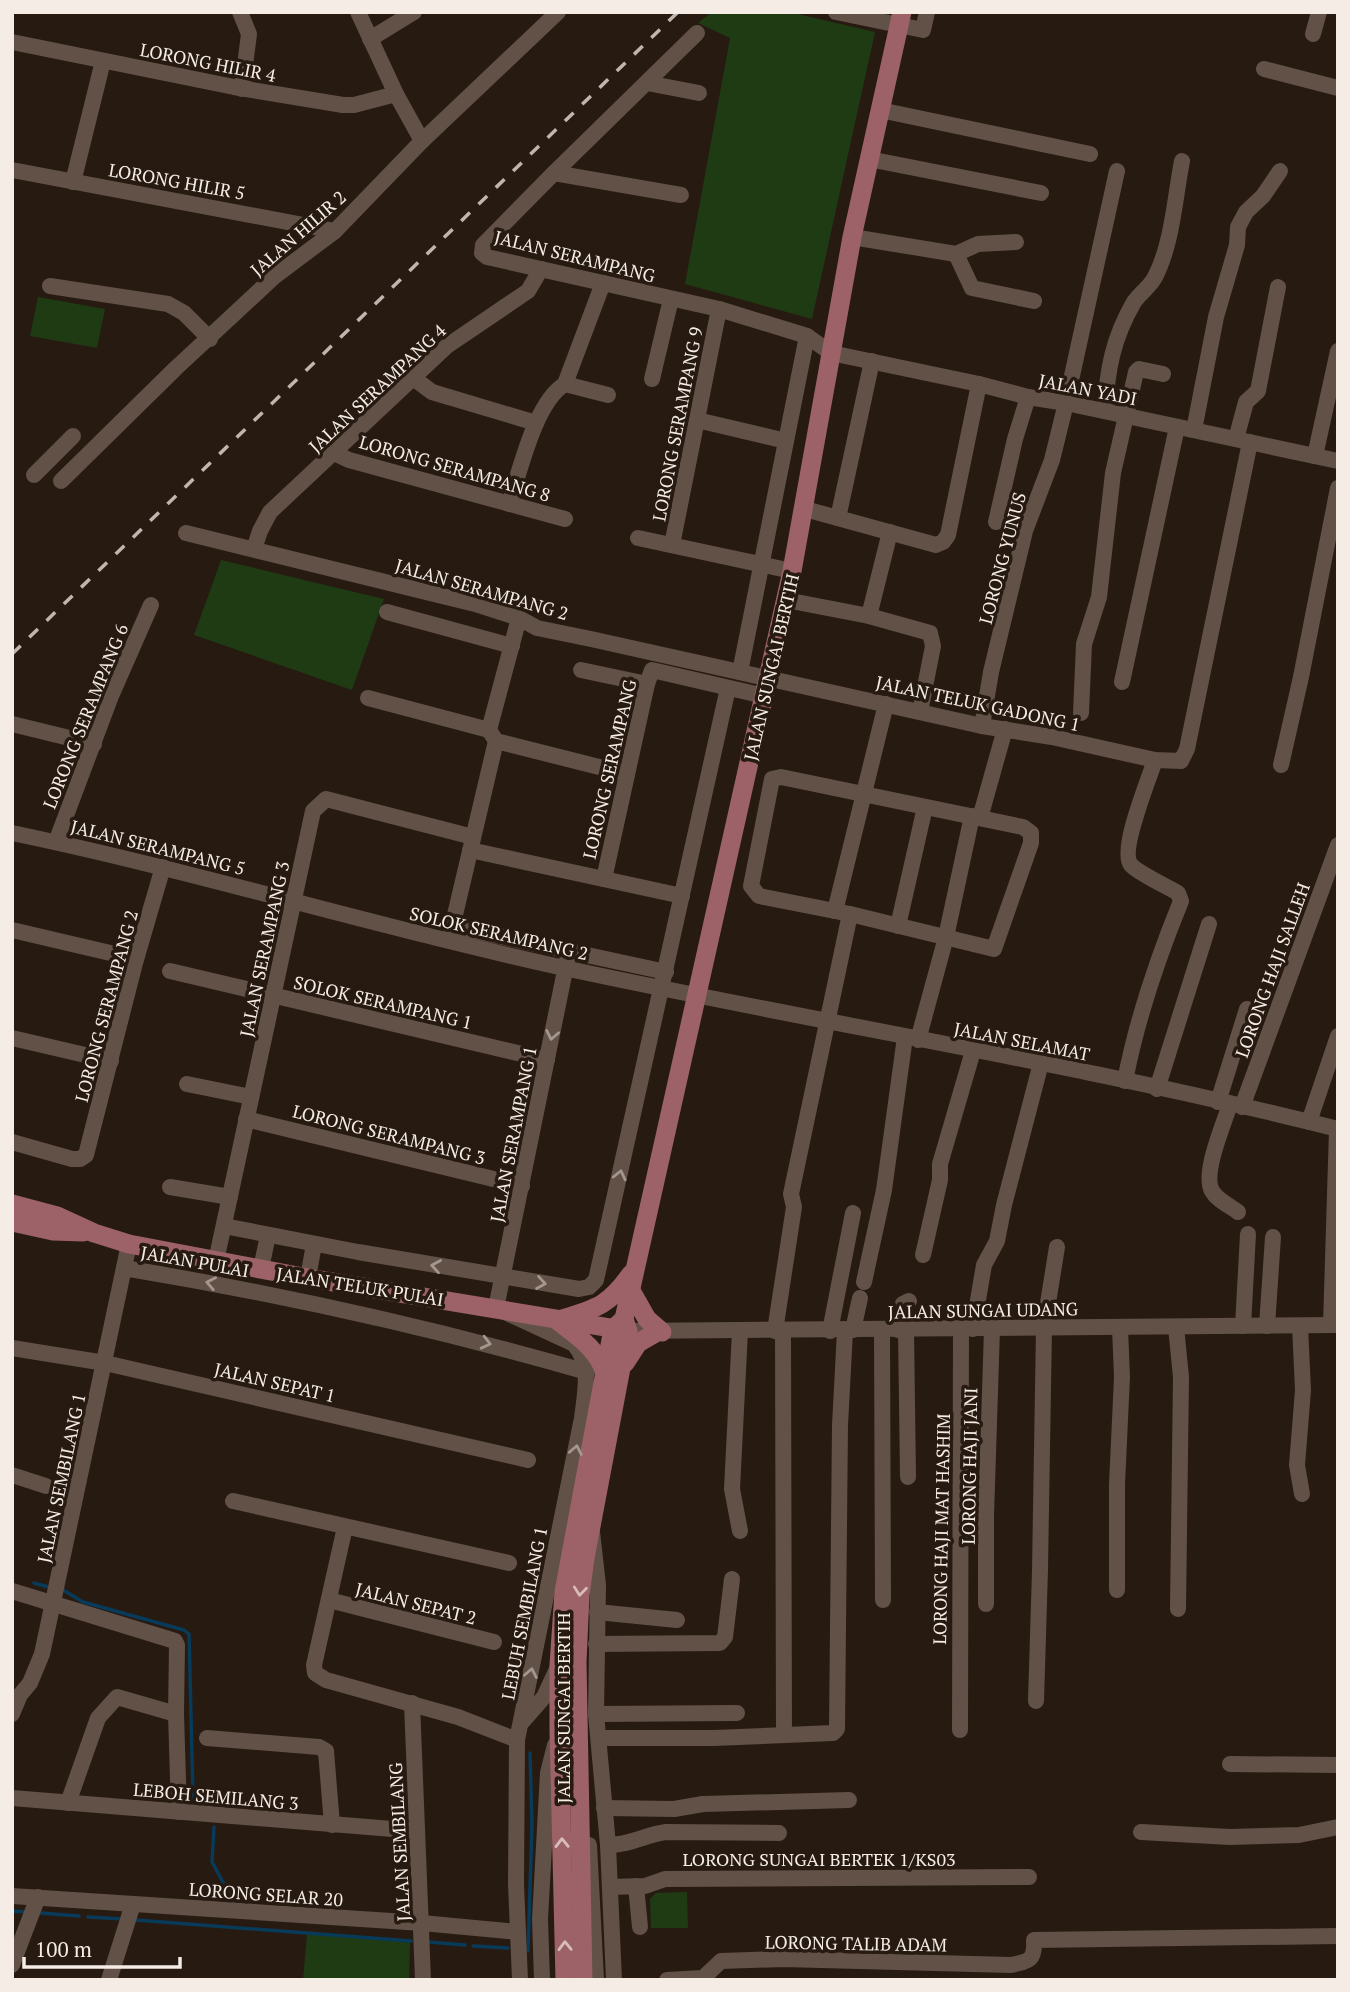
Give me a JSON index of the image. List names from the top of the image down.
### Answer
{
  "streets": {
    "main road": ["JALAN SUNGAI BERTIH", "JALAN TELUK PULAI"],
    "street": [
      "LORONG HILIR 4",
      "LORONG HILIR 5",
      "JALAN HILIR 2",
      "JALAN SERAMPANG",
      "JALAN SERAMPANG 4",
      "JALAN YADI",
      "LORONG SERAMPANG 9",
      "LORONG SERAMPANG 8",
      "LORONG YUNUS",
      "JALAN SERAMPANG 2",
      "JALAN TELUK GADONG 1",
      "LORONG SERAMPANG 6",
      "LORONG SERAMPANG",
      "JALAN SERAMPANG 5",
      "SOLOK SERAMPANG 2",
      "JALAN SERAMPANG 3",
      "LORONG HAJI SALLEH",
      "SOLOK SERAMPANG 1",
      "LORONG SERAMPANG 2",
      "JALAN SELAMAT",
      "LORONG SERAMPANG 3",
      "JALAN SERAMPANG 1",
      "JALAN PULAI",
      "JALAN SUNGAI UDANG",
      "JALAN SEPAT 1",
      "LORONG HAJI JANI",
      "JALAN SEMBILANG 1",
      "LORONG HAJI MAT HASHIM",
      "JALAN SEPAT 2",
      "LEBUH SEMBILANG 1",
      "LEBOH SEMILANG 3",
      "JALAN SEMBILANG",
      "LORONG SUNGAI BERTEK 1/KS03",
      "LORONG SELAR 20",
      "LORONG TALIB ADAM"
    ]
  },
  "crossings": [
    ["LORONG HILIR 5", "JALAN HILIR 2"],
    ["JALAN SERAMPANG", "JALAN SERAMPANG 4"],
    ["JALAN SERAMPANG", "JALAN YADI"],
    ["JALAN SERAMPANG", "LORONG SERAMPANG 9"],
    ["JALAN SERAMPANG", "JALAN SUNGAI BERTIH"],
    ["JALAN SERAMPANG 4", "LORONG SERAMPANG 8"],
    ["JALAN SERAMPANG 4", "JALAN SERAMPANG 2"],
    ["JALAN YADI", "LORONG YUNUS"],
    ["JALAN YADI", "JALAN SUNGAI BERTIH"],
    ["JALAN YADI", "JALAN TELUK GADONG 1"],
    ["LORONG YUNUS", "JALAN TELUK GADONG 1"],
    ["JALAN SERAMPANG 2", "JALAN SUNGAI BERTIH"],
    ["JALAN SERAMPANG 2", "JALAN TELUK GADONG 1"],
    ["JALAN SUNGAI BERTIH", "JALAN TELUK GADONG 1"],
    ["JALAN SUNGAI BERTIH", "SOLOK SERAMPANG 2"],
    ["JALAN SUNGAI BERTIH", "JALAN SELAMAT"],
    ["JALAN SUNGAI BERTIH", "JALAN PULAI"],
    ["JALAN SUNGAI BERTIH", "JALAN TELUK PULAI"],
    ["JALAN SUNGAI BERTIH", "JALAN SUNGAI UDANG"],
    ["JALAN SUNGAI BERTIH", "LEBUH SEMBILANG 1"],
    ["LORONG SERAMPANG 6", "JALAN SERAMPANG 5"],
    ["JALAN SERAMPANG 5", "SOLOK SERAMPANG 2"],
    ["JALAN SERAMPANG 5", "JALAN SERAMPANG 3"],
    ["JALAN SERAMPANG 5", "LORONG SERAMPANG 2"],
    ["SOLOK SERAMPANG 2", "JALAN SERAMPANG 3"],
    ["SOLOK SERAMPANG 2", "JALAN SELAMAT"],
    ["SOLOK SERAMPANG 2", "JALAN SERAMPANG 1"],
    ["SOLOK SERAMPANG 2", "JALAN TELUK PULAI"],
    ["JALAN SERAMPANG 3", "SOLOK SERAMPANG 1"],
    ["JALAN SERAMPANG 3", "LORONG SERAMPANG 3"],
    ["JALAN SERAMPANG 3", "JALAN TELUK PULAI"],
    ["LORONG HAJI SALLEH", "JALAN SELAMAT"],
    ["SOLOK SERAMPANG 1", "JALAN SERAMPANG 1"],
    ["JALAN SELAMAT", "LORONG HAJI MAT HASHIM"],
    ["LORONG SERAMPANG 3", "JALAN SERAMPANG 1"],
    ["JALAN SERAMPANG 1", "JALAN TELUK PULAI"],
    ["JALAN PULAI", "JALAN SEMBILANG 1"],
    ["JALAN PULAI", "LEBUH SEMBILANG 1"],
    ["JALAN TELUK PULAI", "JALAN SUNGAI UDANG"],
    ["JALAN TELUK PULAI", "JALAN SEMBILANG 1"],
    ["JALAN SUNGAI UDANG", "LORONG HAJI JANI"],
    ["JALAN SUNGAI UDANG", "LORONG HAJI MAT HASHIM"],
    ["JALAN SEPAT 1", "JALAN SEMBILANG 1"],
    ["LEBUH SEMBILANG 1", "LORONG SELAR 20"],
    ["LEBOH SEMILANG 3", "JALAN SEMBILANG"],
    ["JALAN SEMBILANG", "LORONG SELAR 20"]
  ],
  "scale_bar": "100 m"
}
